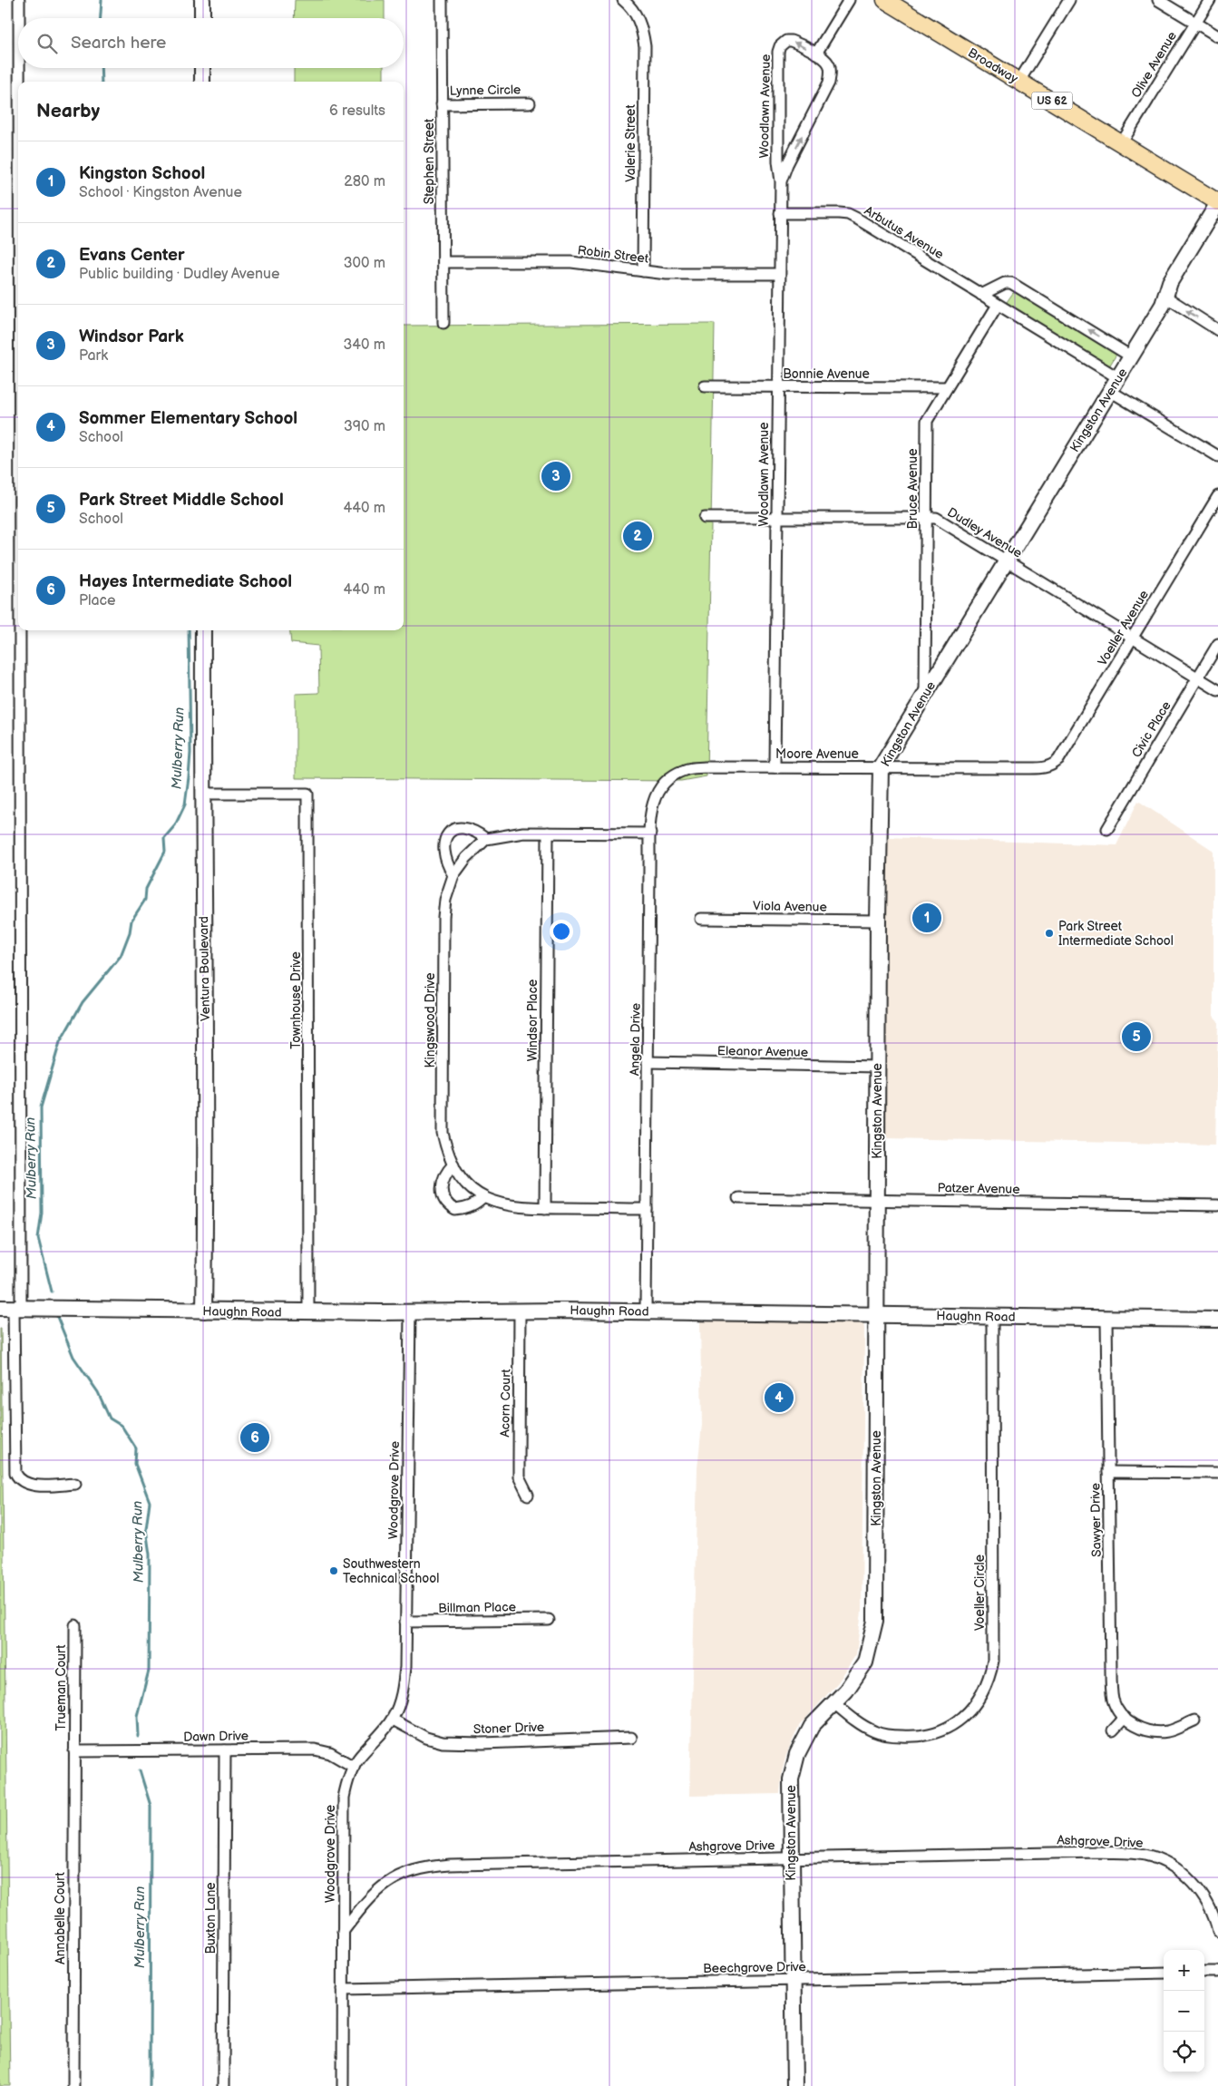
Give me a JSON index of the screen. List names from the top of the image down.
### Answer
{
  "streets": {
    "main road": ["Broadway", "US 62"],
    "street": [
      "Olive Avenue",
      "Lynne Circle",
      "Woodlawn Avenue",
      "Valerie Street",
      "Stephen Street",
      "Arbutus Avenue",
      "Robin Street",
      "Bonnie Avenue",
      "Kingston Avenue",
      "Bruce Avenue",
      "Dudley Avenue",
      "Voeller Avenue",
      "Civic Place",
      "Moore Avenue",
      "Viola Avenue",
      "Ventura Boulevard",
      "Townhouse Drive",
      "Kingswood Drive",
      "Windsor Place",
      "Angela Drive",
      "Eleanor Avenue",
      "Patzer Avenue",
      "Haughn Road",
      "Acorn Court",
      "Woodgrove Drive",
      "Sawyer Drive",
      "Voeller Circle",
      "Billman Place",
      "Trueman Court",
      "Stoner Drive",
      "Dawn Drive",
      "Ashgrove Drive",
      "Annabelle Court",
      "Buxton Lane",
      "Beechgrove Drive"
    ]
  },
  "crossings": [
    ["Olive Avenue", "Broadway"],
    ["Broadway", "Kingston Avenue"],
    ["Lynne Circle", "Stephen Street"],
    ["Woodlawn Avenue", "Arbutus Avenue"],
    ["Woodlawn Avenue", "Robin Street"],
    ["Woodlawn Avenue", "Bonnie Avenue"],
    ["Woodlawn Avenue", "Dudley Avenue"],
    ["Woodlawn Avenue", "Moore Avenue"],
    ["Valerie Street", "Robin Street"],
    ["Stephen Street", "Robin Street"],
    ["Arbutus Avenue", "Kingston Avenue"],
    ["Arbutus Avenue", "Bruce Avenue"],
    ["Bonnie Avenue", "Bruce Avenue"],
    ["Kingston Avenue", "Bruce Avenue"],
    ["Kingston Avenue", "Dudley Avenue"],
    ["Kingston Avenue", "Moore Avenue"],
    ["Kingston Avenue", "Viola Avenue"],
    ["Kingston Avenue", "Eleanor Avenue"],
    ["Kingston Avenue", "Patzer Avenue"],
    ["Kingston Avenue", "Haughn Road"],
    ["Kingston Avenue", "Voeller Circle"],
    ["Kingston Avenue", "Ashgrove Drive"],
    ["Kingston Avenue", "Beechgrove Drive"],
    ["Bruce Avenue", "Dudley Avenue"],
    ["Dudley Avenue", "Voeller Avenue"],
    ["Dudley Avenue", "Civic Place"],
    ["Voeller Avenue", "Moore Avenue"],
    ["Moore Avenue", "Angela Drive"],
    ["Ventura Boulevard", "Townhouse Drive"],
    ["Ventura Boulevard", "Haughn Road"],
    ["Townhouse Drive", "Haughn Road"],
    ["Kingswood Drive", "Windsor Place"],
    ["Kingswood Drive", "Angela Drive"],
    ["Angela Drive", "Eleanor Avenue"],
    ["Angela Drive", "Haughn Road"],
    ["Haughn Road", "Acorn Court"],
    ["Haughn Road", "Woodgrove Drive"],
    ["Haughn Road", "Sawyer Drive"],
    ["Haughn Road", "Voeller Circle"],
    ["Woodgrove Drive", "Billman Place"],
    ["Woodgrove Drive", "Stoner Drive"],
    ["Woodgrove Drive", "Dawn Drive"],
    ["Woodgrove Drive", "Ashgrove Drive"],
    ["Woodgrove Drive", "Beechgrove Drive"],
    ["Trueman Court", "Dawn Drive"],
    ["Trueman Court", "Annabelle Court"],
    ["Dawn Drive", "Annabelle Court"],
    ["Dawn Drive", "Buxton Lane"]
  ],
  "water": ["Mulberry Run"],
  "places": ["Park Street Intermediate School", "Southwestern Technical School"],
  "page": {
    "search": "Search here",
    "heading": ["Nearby", "6 results"],
    "list": [
      {
        "mark": "1",
        "name": "Kingston School",
        "note": "School · Kingston Avenue",
        "value": "280 m"
      },
      {
        "mark": "2",
        "name": "Evans Center",
        "note": "Public building · Dudley Avenue",
        "value": "300 m"
      },
      {
        "mark": "3",
        "name": "Windsor Park",
        "note": "Park",
        "value": "340 m"
      },
      {
        "mark": "4",
        "name": "Sommer Elementary School",
        "note": "School",
        "value": "390 m"
      },
      {
        "mark": "5",
        "name": "Park Street Middle School",
        "note": "School",
        "value": "440 m"
      },
      {
        "mark": "6",
        "name": "Hayes Intermediate School",
        "note": "Place",
        "value": "440 m"
      }
    ],
    "pins": [
      "3",
      "2",
      "1",
      "5",
      "4",
      "6"
    ],
    "map_buttons": ["+", "−"]
  }
}
